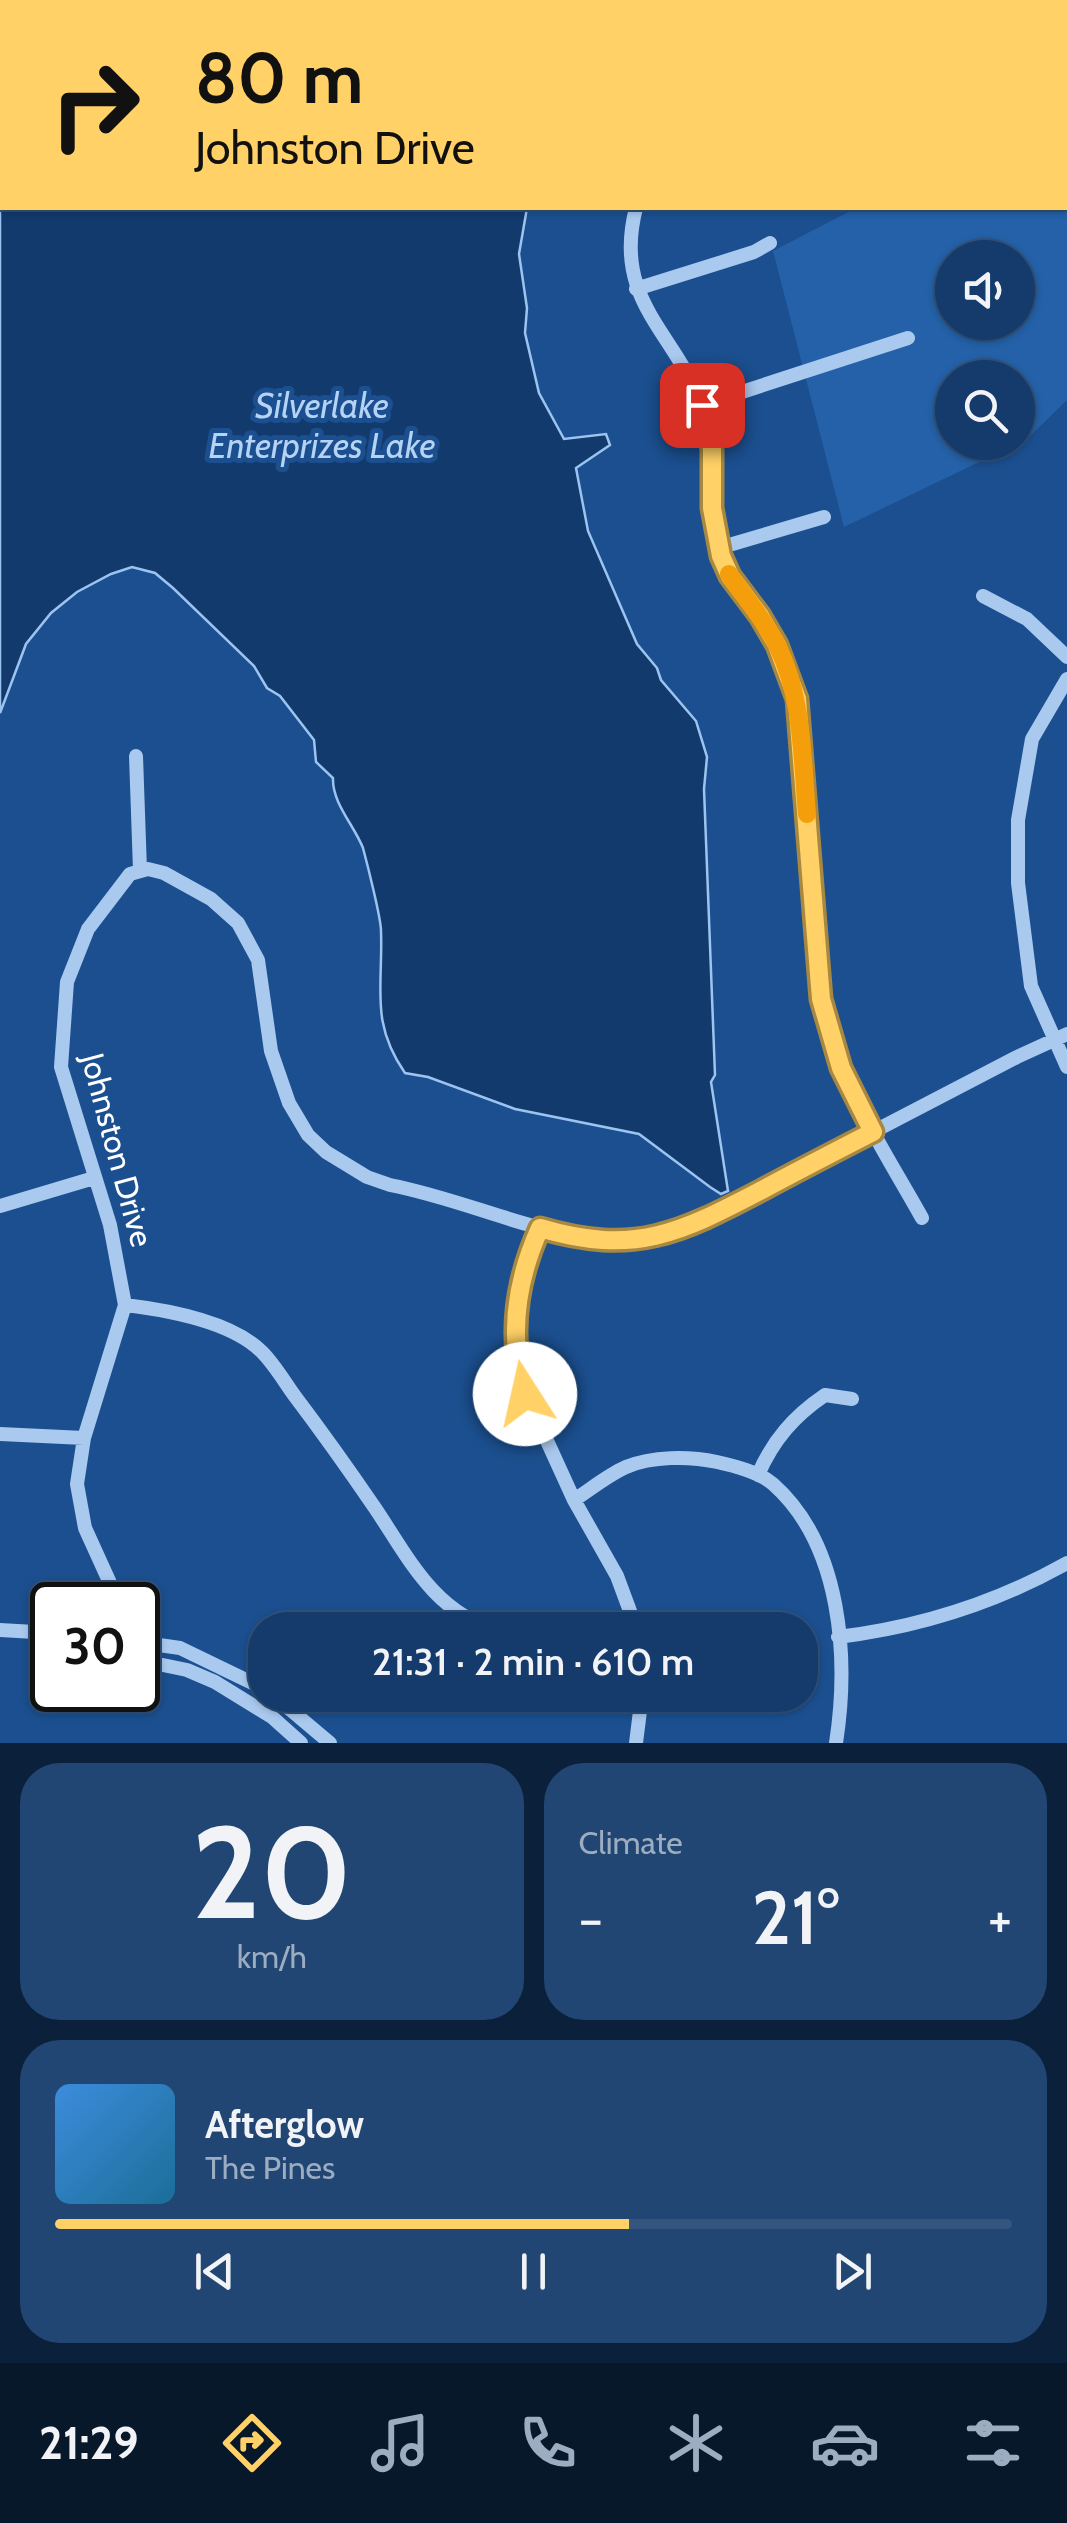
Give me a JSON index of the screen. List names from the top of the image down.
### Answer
{
  "streets": {
    "street": ["Johnston Drive"]
  },
  "water": ["Silverlake Enterprizes Lake"],
  "page": {
    "turn": ["80 m", "Johnston Drive"],
    "limit": "30",
    "trip": "21:31 · 2 min · 610 m",
    "tile": [
      ["20", "km/h"],
      "Climate"
    ],
    "heat": ["−", "21°", "+"],
    "song": ["Afterglow", "The Pines"],
    "tabs": "21:29"
  }
}
